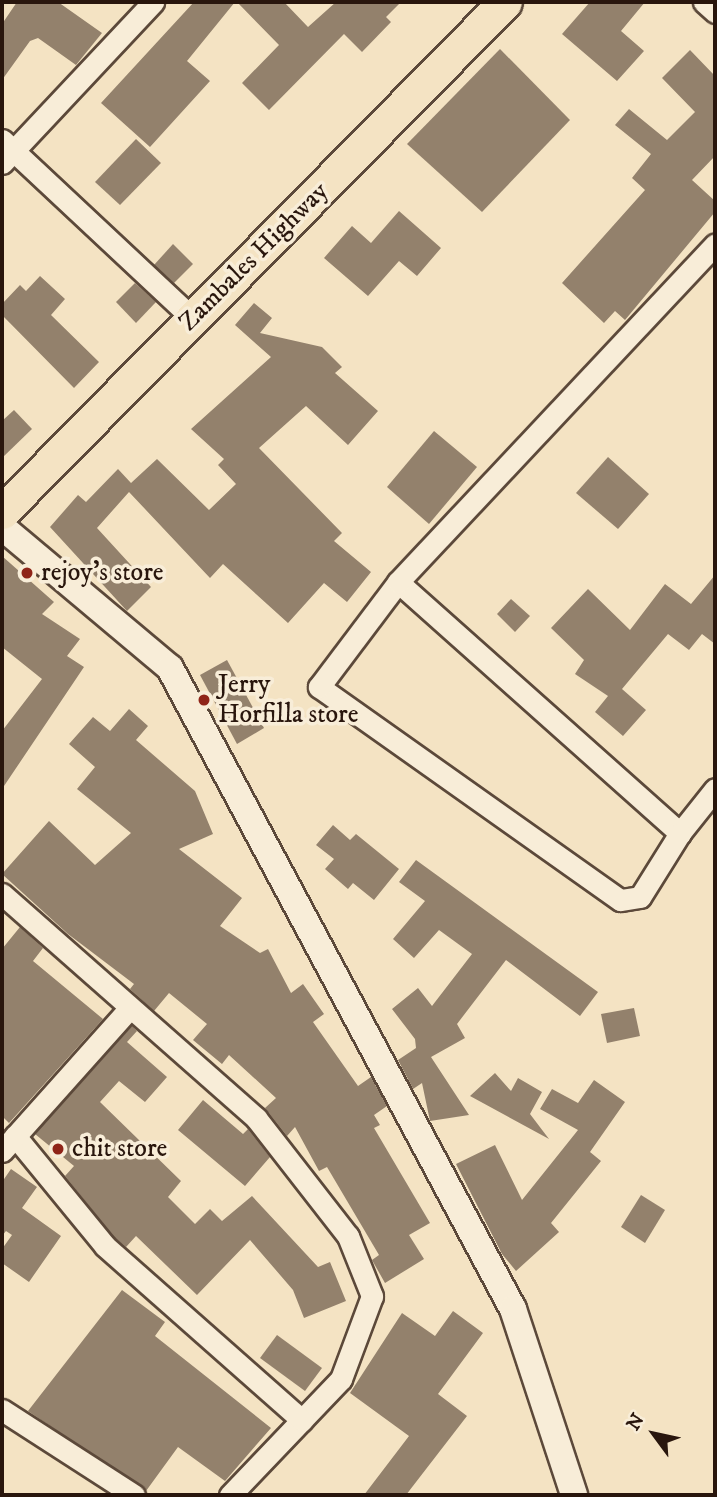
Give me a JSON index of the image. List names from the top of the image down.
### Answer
{
  "streets": {
    "main road": ["Zambales Highway"]
  },
  "places": ["rejoy's store", "Jerry Horfilla store", "chit store"],
  "north": "top left"
}
